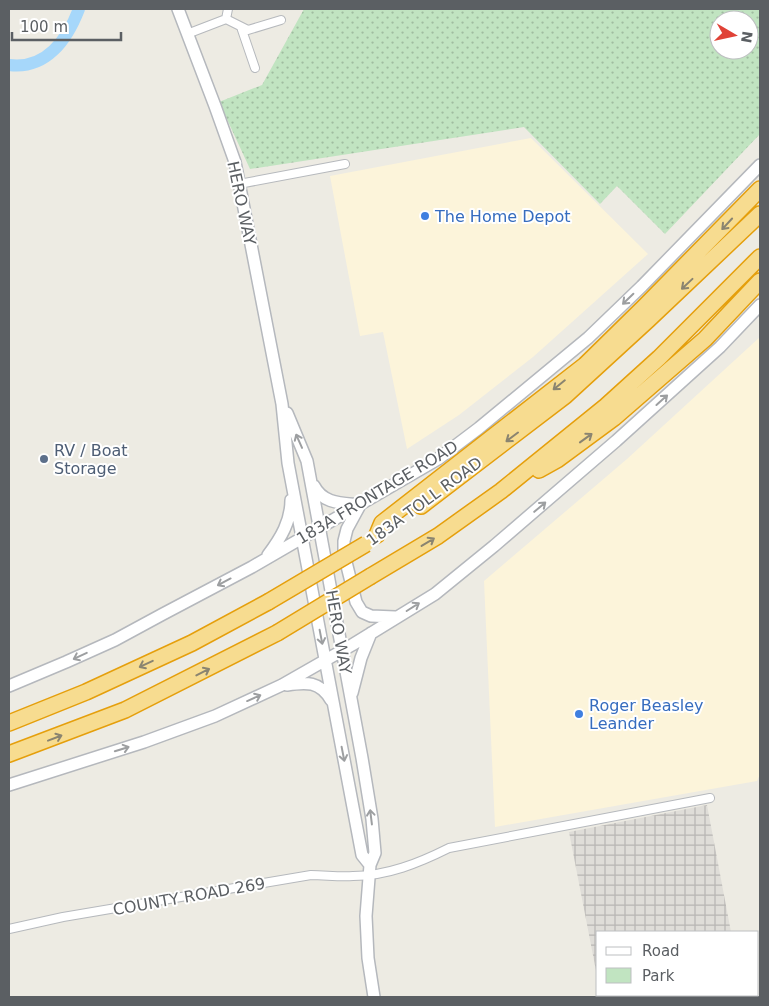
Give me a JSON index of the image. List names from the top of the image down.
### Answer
{
  "streets": {
    "highway": ["183A TOLL ROAD"],
    "main road": ["HERO WAY", "183A FRONTAGE ROAD"],
    "street": ["COUNTY ROAD 269"]
  },
  "crossings": [
    ["HERO WAY", "183A FRONTAGE ROAD"],
    ["HERO WAY", "COUNTY ROAD 269"]
  ],
  "places": ["The Home Depot", "RV / Boat Storage", "Roger Beasley Leander"],
  "legend": ["Road", "Park"],
  "scale_bar": "100 m",
  "north": "right"
}
